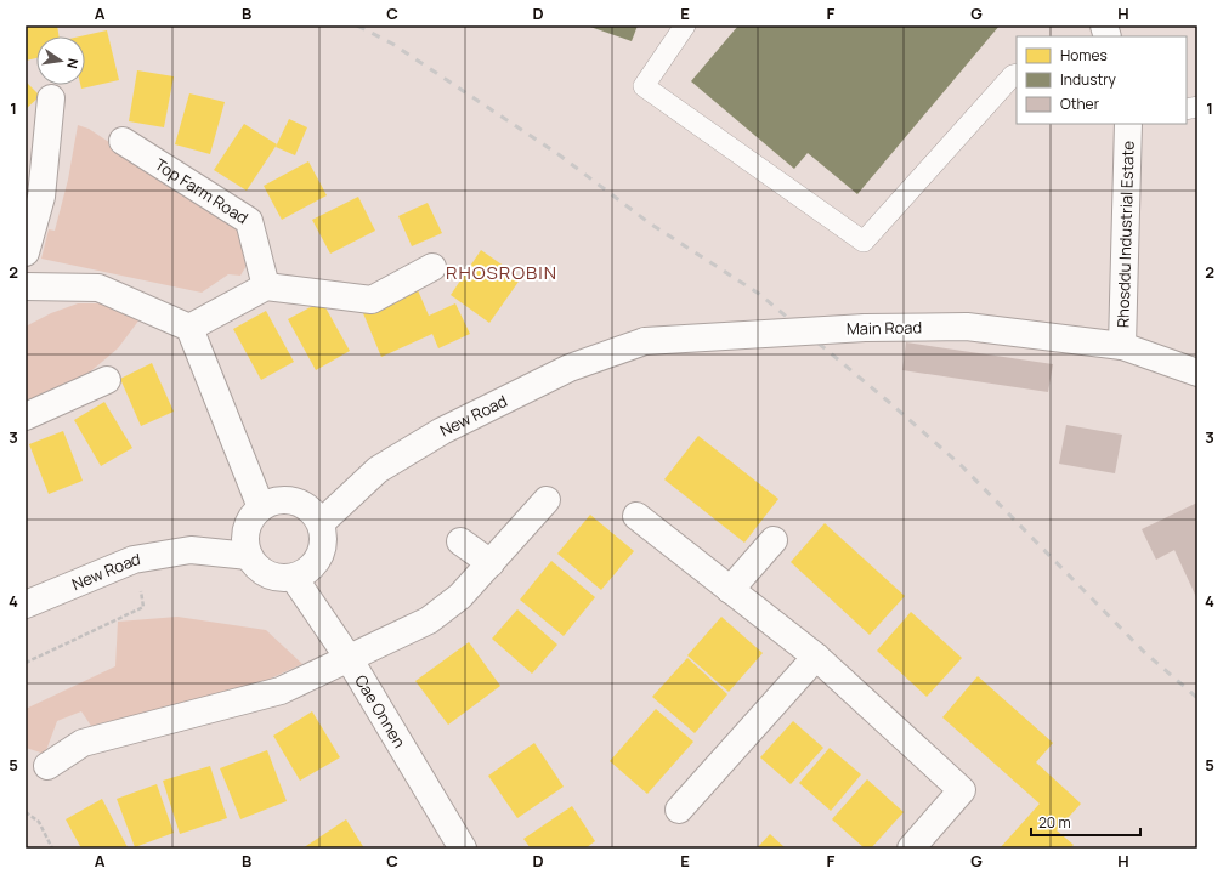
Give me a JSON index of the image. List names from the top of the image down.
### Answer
{
  "streets": {
    "street": [
      "Top Farm Road",
      "Rhosddu Industrial Estate",
      "Main Road",
      "New Road",
      "Cae Onnen"
    ]
  },
  "crossings": [
    ["Rhosddu Industrial Estate", "Main Road"],
    ["Main Road", "New Road"],
    ["New Road", "Cae Onnen"]
  ],
  "districts": ["RHOSROBIN"],
  "legend": ["Homes", "Industry", "Other"],
  "scale_bar": "20 m",
  "north": "right",
  "grid": {
    "columns": [
      "A",
      "B",
      "C",
      "D",
      "E",
      "F",
      "G",
      "H"
    ],
    "rows": [
      "1",
      "2",
      "3",
      "4",
      "5"
    ]
  }
}
